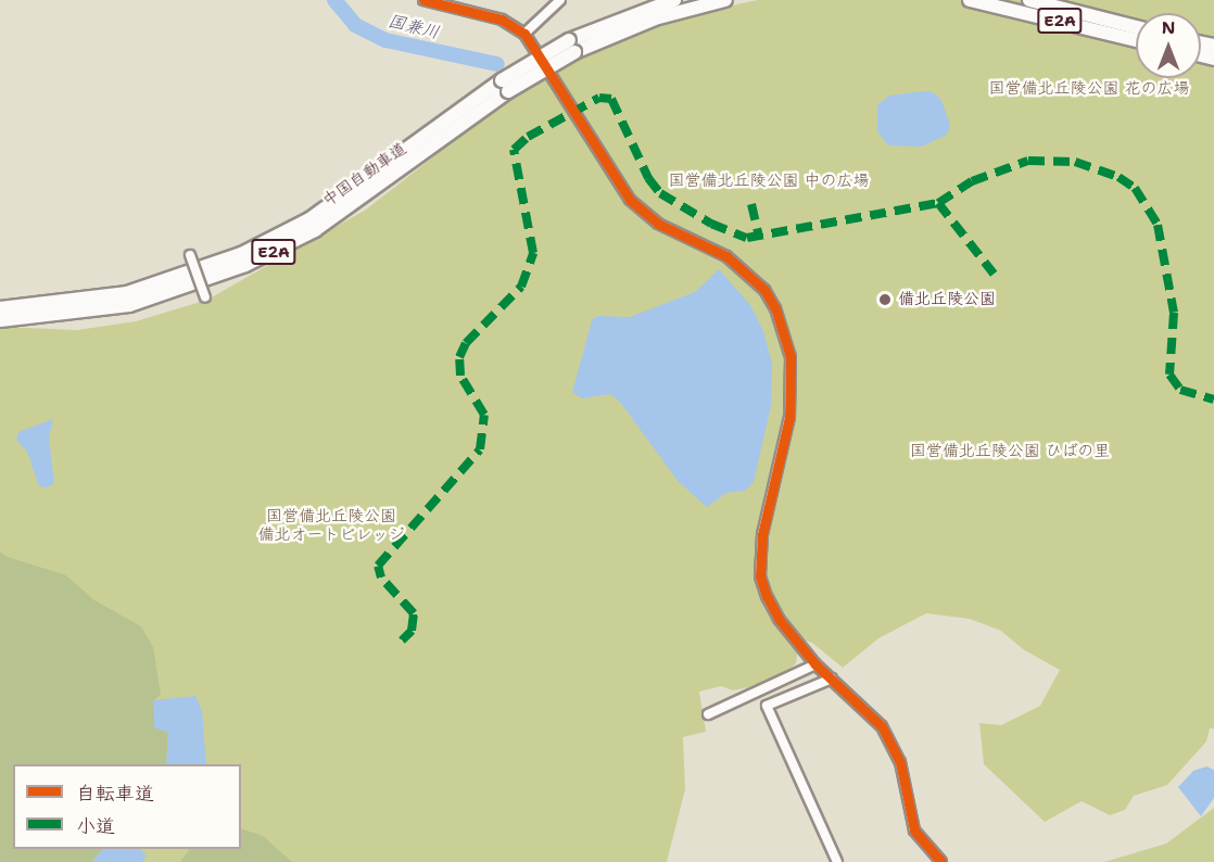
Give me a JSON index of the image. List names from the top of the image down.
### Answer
{
  "streets": {
    "highway": ["E2A", "中国自動車道"]
  },
  "water": ["国兼川"],
  "parks": [
    "国営備北丘陵公園 花の広場",
    "国営備北丘陵公園 中の広場",
    "国営備北丘陵公園 ひばの里",
    "国営備北丘陵公園 備北オートビレッジ"
  ],
  "places": ["備北丘陵公園"],
  "legend": ["自転車道", "小道"],
  "north": "top"
}
